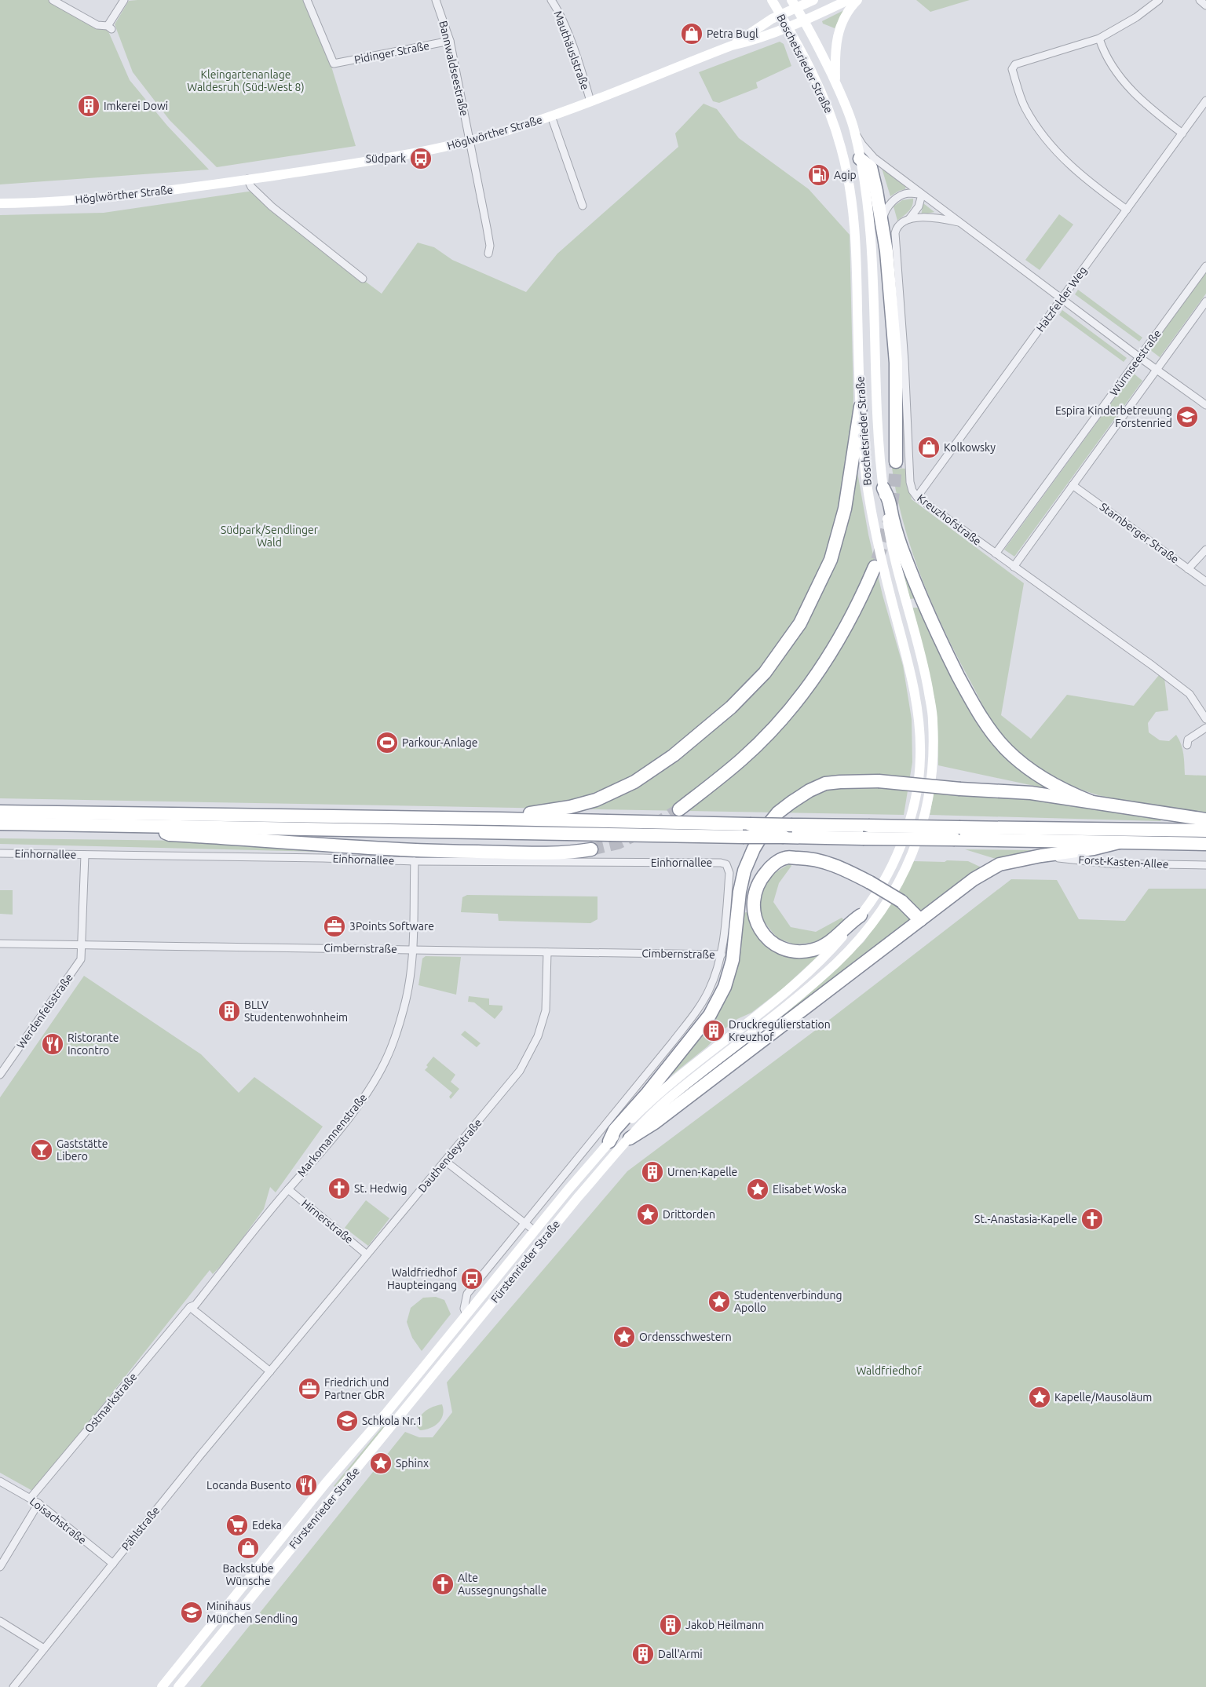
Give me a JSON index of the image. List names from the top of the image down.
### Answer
{
  "streets": {
    "main road": ["Boschetsrieder Straße", "Höglwörther Straße", "Fürstenrieder Straße"],
    "street": [
      "Mauthäuslstraße",
      "Pidinger Straße",
      "Bannwaldseestraße",
      "Hatzfelder Weg",
      "Würmseestraße",
      "Kreuzhofstraße",
      "Starnberger Straße",
      "Einhornallee",
      "Forst-Kasten-Allee",
      "Cimbernstraße",
      "Werdenfelsstraße",
      "Markomannenstraße",
      "Dauthendeystraße",
      "Hirnerstraße",
      "Ostmarkstraße",
      "Loisachstraße",
      "Pählstraße"
    ]
  },
  "crossings": [
    ["Mauthäuslstraße", "Höglwörther Straße"],
    ["Pidinger Straße", "Bannwaldseestraße"],
    ["Boschetsrieder Straße", "Höglwörther Straße"],
    ["Boschetsrieder Straße", "Fürstenrieder Straße"],
    ["Bannwaldseestraße", "Höglwörther Straße"],
    ["Hatzfelder Weg", "Kreuzhofstraße"],
    ["Würmseestraße", "Kreuzhofstraße"],
    ["Würmseestraße", "Starnberger Straße"],
    ["Einhornallee", "Cimbernstraße"],
    ["Einhornallee", "Werdenfelsstraße"],
    ["Einhornallee", "Markomannenstraße"],
    ["Cimbernstraße", "Werdenfelsstraße"],
    ["Cimbernstraße", "Markomannenstraße"],
    ["Cimbernstraße", "Dauthendeystraße"],
    ["Markomannenstraße", "Hirnerstraße"],
    ["Markomannenstraße", "Ostmarkstraße"],
    ["Dauthendeystraße", "Hirnerstraße"],
    ["Dauthendeystraße", "Pählstraße"],
    ["Ostmarkstraße", "Loisachstraße"],
    ["Loisachstraße", "Pählstraße"]
  ],
  "parks": ["Kleingartenanlage Waldesruh (Süd-West 8)", "Südpark/Sendlinger Wald", "Waldfriedhof"],
  "places": {
    "shop": ["Petra Bugl", "Kolkowsky", "Backstube Wünsche"],
    "building": [
      "Imkerei Dowi",
      "BLLV Studentenwohnheim",
      "Druckregulierstation Kreuzhof",
      "Urnen-Kapelle",
      "Jakob Heilmann",
      "Dall'Armi"
    ],
    "bus stop": ["Südpark", "Waldfriedhof Haupteingang"],
    "fuel station": ["Agip"],
    "school or university": ["Espira Kinderbetreuung Forstenried", "Schkola Nr.1", "Minihaus München Sendling"],
    "sports": ["Parkour-Anlage"],
    "office": ["3Points Software", "Friedrich und Partner GbR"],
    "restaurant": ["Ristorante Incontro", "Locanda Busento"],
    "bar": ["Gaststätte Libero"],
    "church": ["St. Hedwig", "St.-Anastasia-Kapelle", "Alte Aussegnungshalle"],
    "place": [
      "Elisabet Woska",
      "Drittorden",
      "Studentenverbindung Apollo",
      "Ordensschwestern",
      "Kapelle/Mausoläum",
      "Sphinx"
    ],
    "supermarket": ["Edeka"]
  }
}
